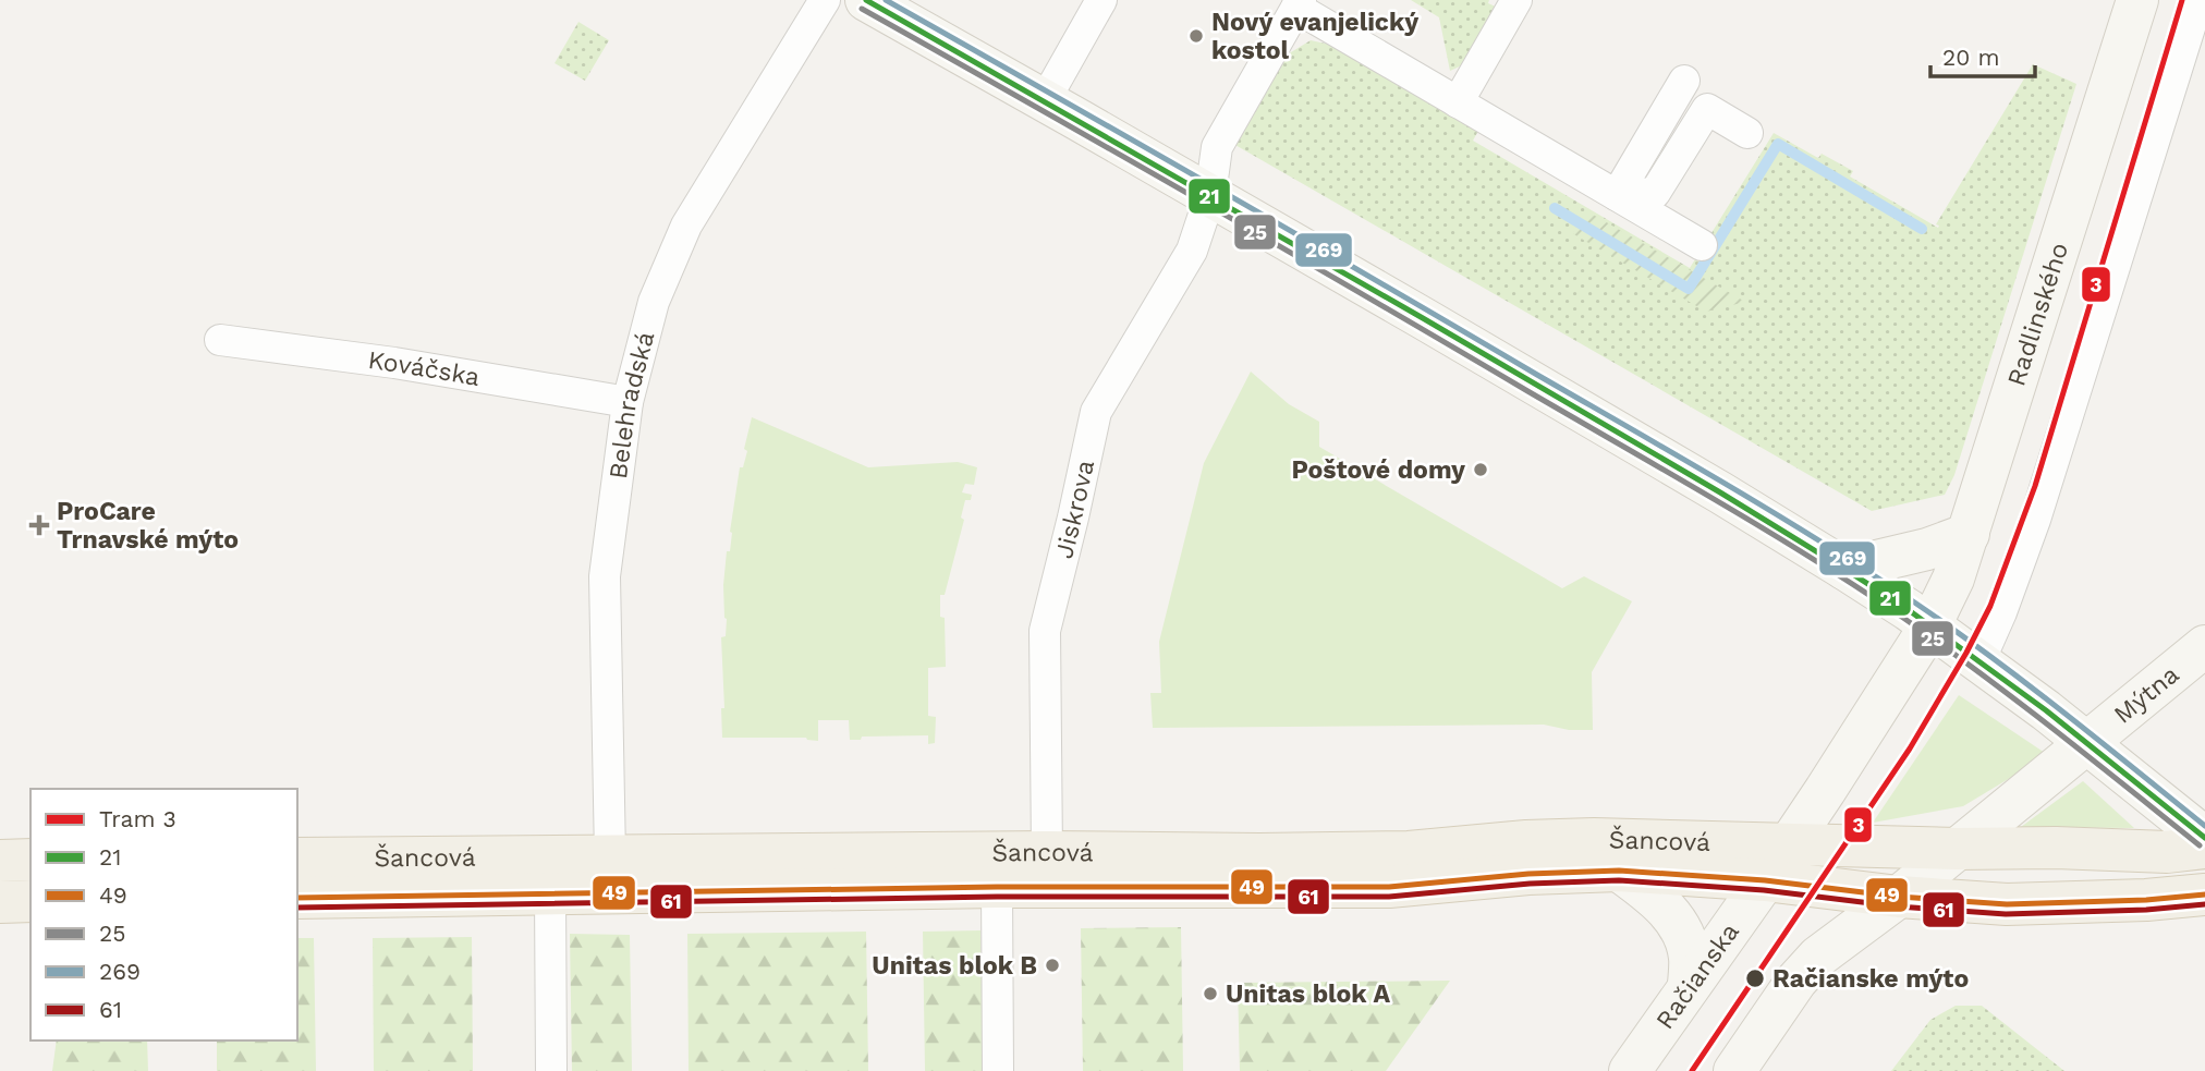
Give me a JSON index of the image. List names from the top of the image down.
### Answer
{
  "streets": {
    "main road": [
      "Radlinského",
      "Mýtna",
      "Šancová",
      "Račianska"
    ],
    "street": ["Kováčska", "Belehradská", "Jiskrova"]
  },
  "crossings": [
    ["Kováčska", "Belehradská"],
    ["Belehradská", "Šancová"],
    ["Jiskrova", "Šancová"],
    ["Šancová", "Račianska"]
  ],
  "places": {
    "other": [
      "Nový evanjelický kostol",
      "Poštové domy",
      "Unitas blok B",
      "Račianske mýto",
      "Unitas blok A"
    ],
    "health": ["ProCare Trnavské mýto"]
  },
  "lines": [
    "tram line 3",
    "transit line 21",
    "transit line 269",
    "transit line 25",
    "transit line 49",
    "transit line 61"
  ],
  "legend": [
    "Tram 3",
    "21",
    "49",
    "25",
    "269",
    "61"
  ],
  "scale_bar": "20 m"
}
